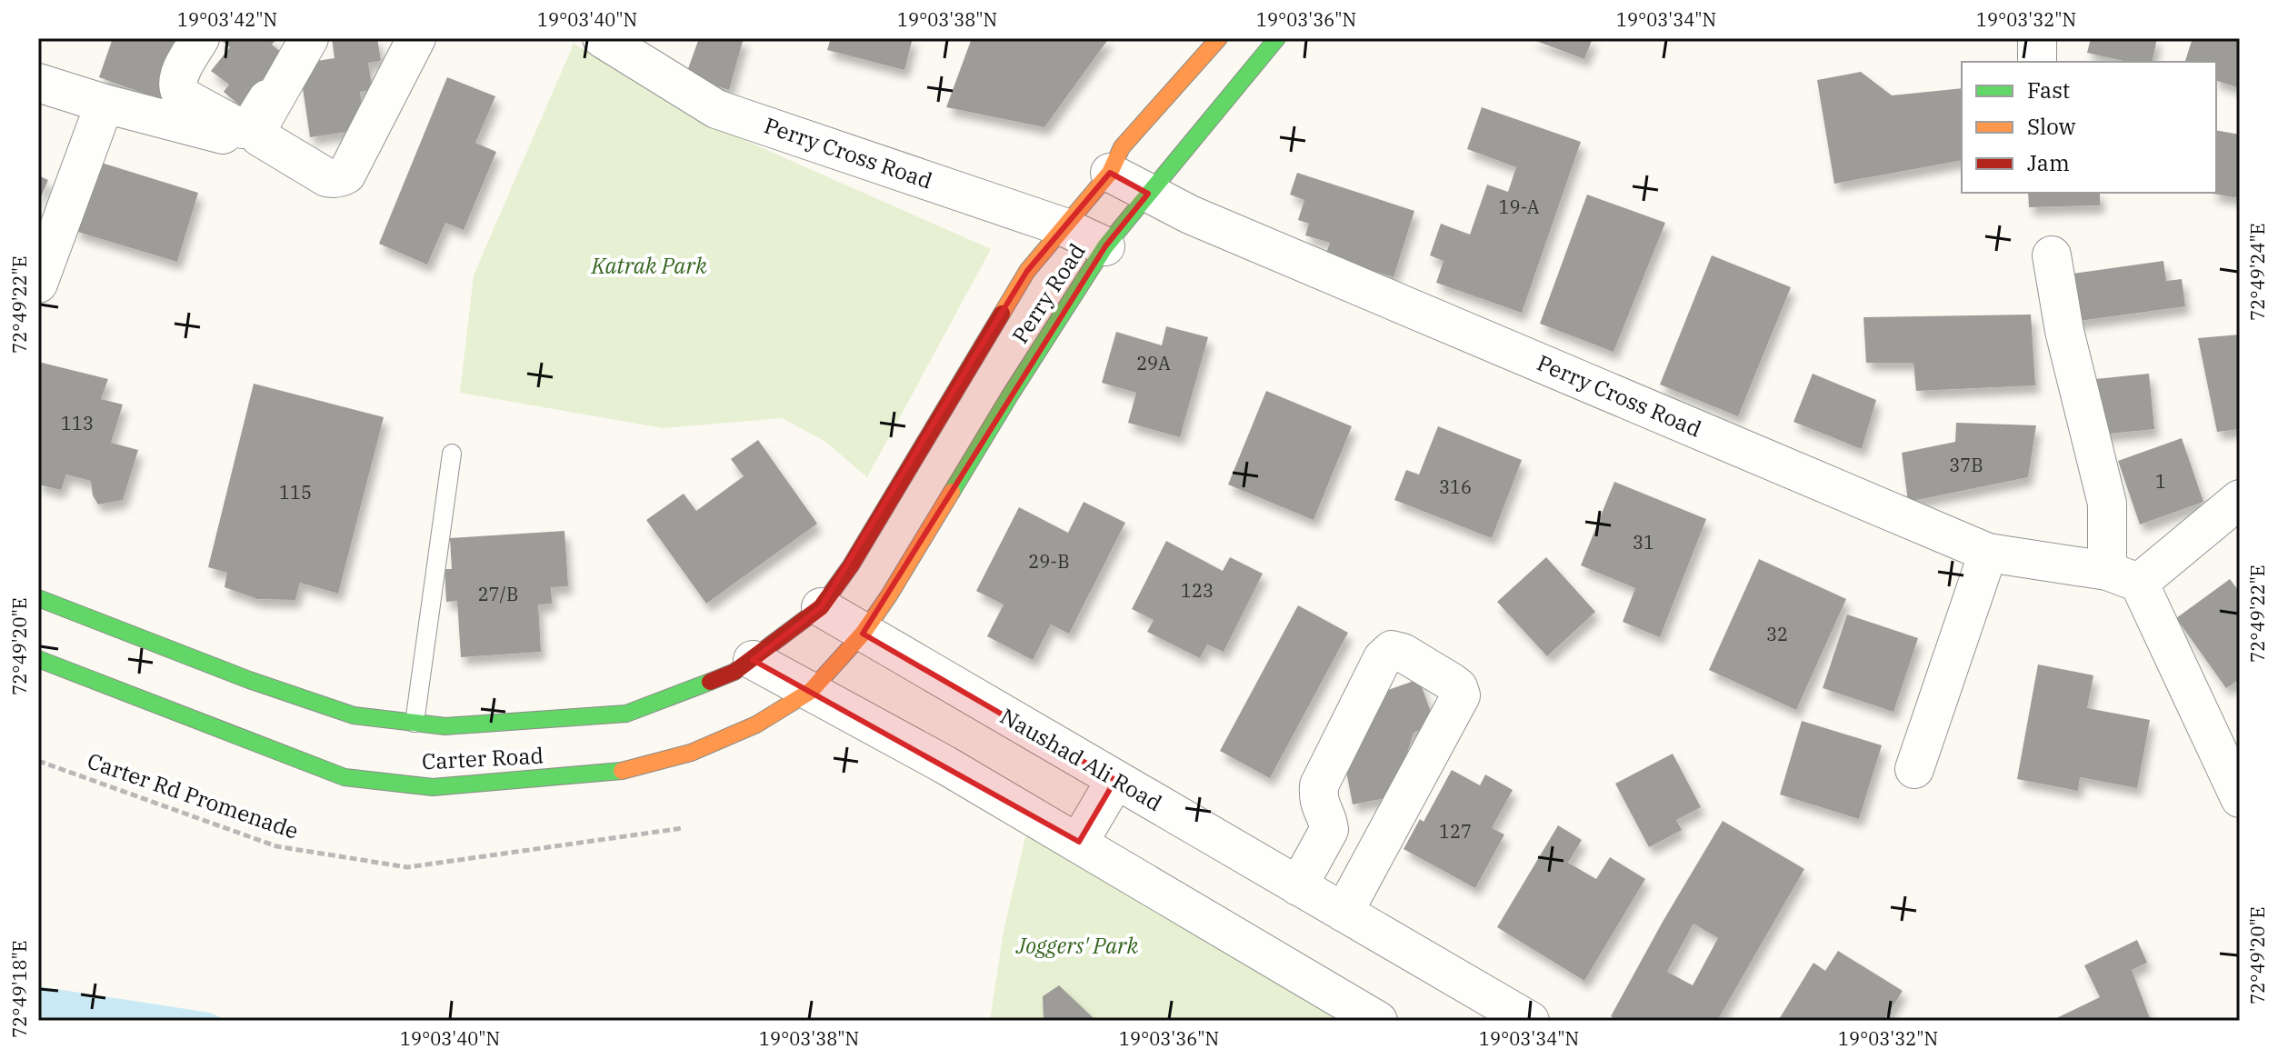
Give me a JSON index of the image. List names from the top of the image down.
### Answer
{
  "streets": {
    "main road": ["Perry Road", "Carter Road"],
    "street": ["Perry Cross Road", "Naushad Ali Road"],
    "path": ["Carter Rd Promenade"]
  },
  "crossings": [
    ["Perry Cross Road", "Perry Road"],
    ["Perry Road", "Carter Road"],
    ["Carter Road", "Naushad Ali Road"]
  ],
  "parks": ["Katrak Park", "Joggers' Park"],
  "house_numbers": [
    "19-A",
    "29A",
    "113",
    "37B",
    "1",
    "316",
    "115",
    "31",
    "29-B",
    "123",
    "27/B",
    "32",
    "127"
  ],
  "legend": ["Fast", "Slow", "Jam"],
  "coordinates": [
    "19°03'42\"N",
    "19°03'40\"N",
    "19°03'38\"N",
    "19°03'36\"N",
    "19°03'34\"N",
    "19°03'32\"N",
    "72°49'24\"E",
    "72°49'22\"E",
    "72°49'20\"E",
    "72°49'18\"E"
  ]
}
